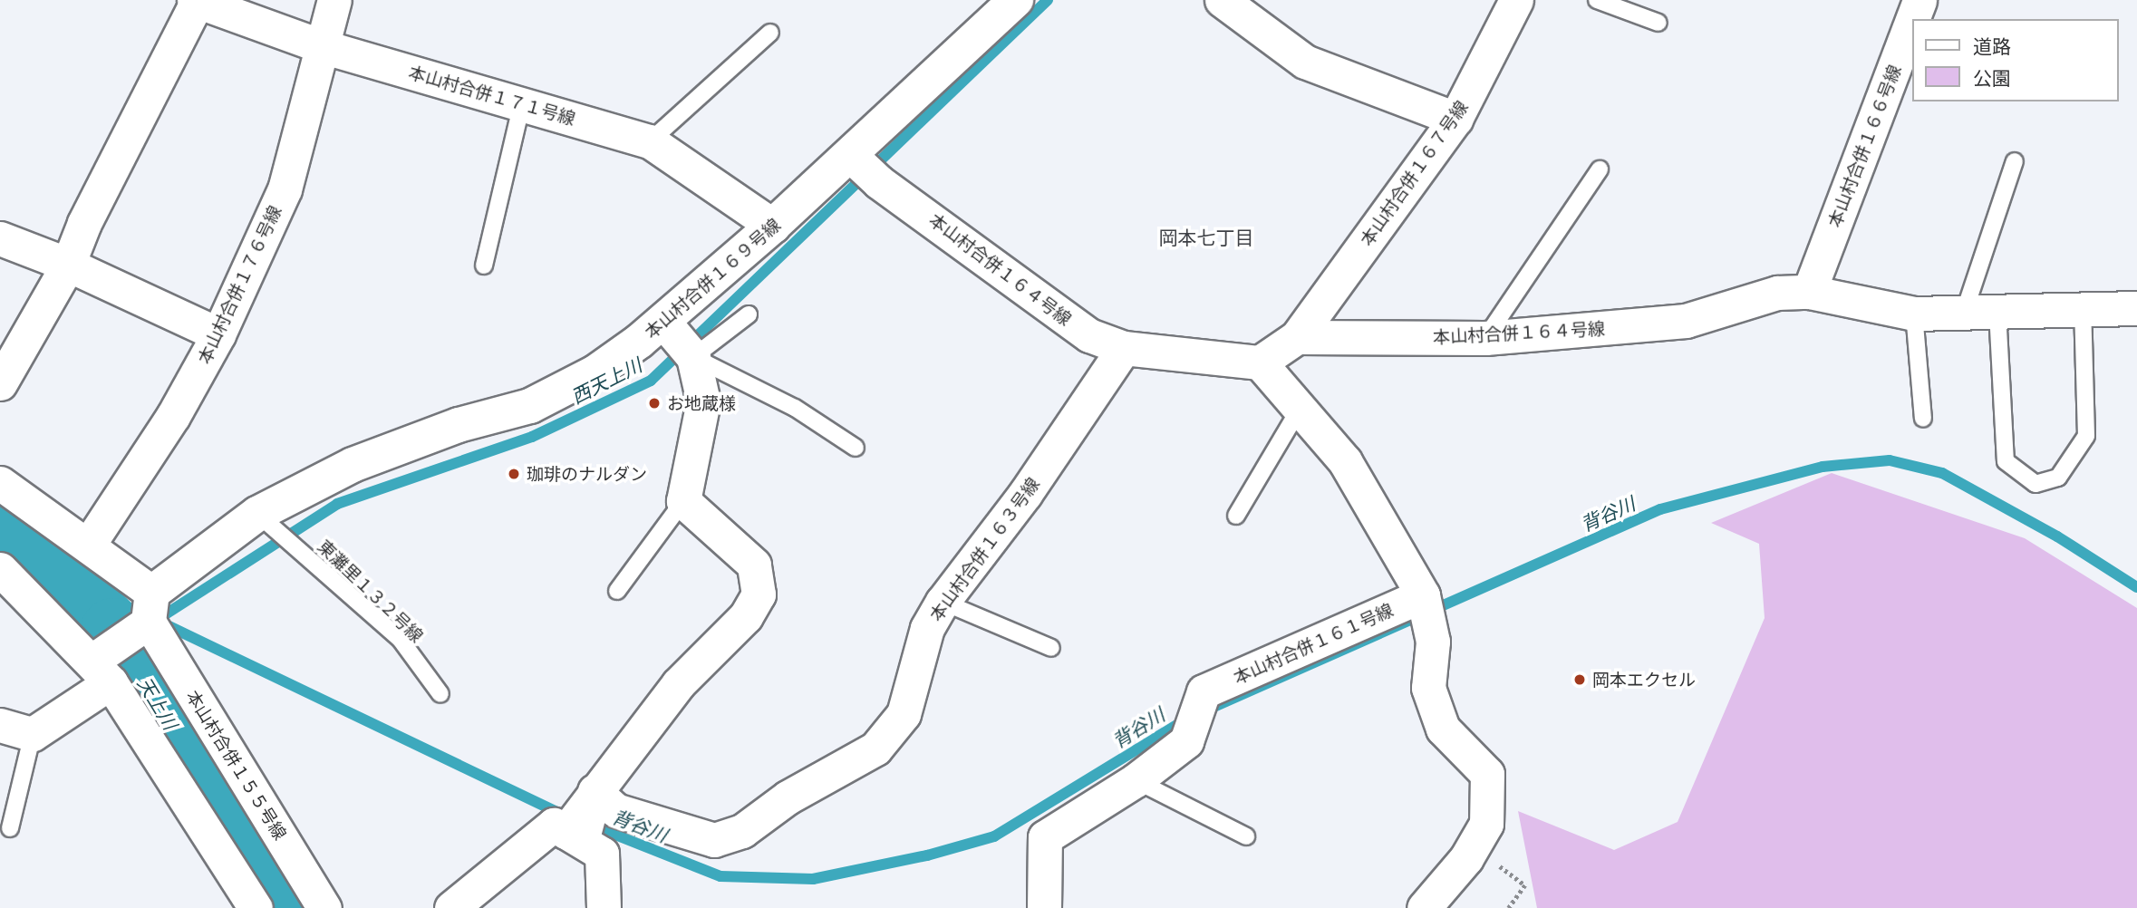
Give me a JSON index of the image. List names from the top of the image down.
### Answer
{
  "streets": {
    "street": [
      "本山村合併１７１号線",
      "本山村合併１６６号線",
      "本山村合併１６７号線",
      "本山村合併１６４号線",
      "本山村合併１６９号線",
      "本山村合併１７６号線",
      "本山村合併１６３号線",
      "本山村合併１６１号線",
      "本山村合併１５５号線"
    ],
    "lane": ["東灘里１３２号線"]
  },
  "crossings": [
    ["本山村合併１７１号線", "本山村合併１６９号線"],
    ["本山村合併１７１号線", "本山村合併１７６号線"],
    ["本山村合併１６６号線", "本山村合併１６４号線"],
    ["本山村合併１６７号線", "本山村合併１６４号線"],
    ["本山村合併１６４号線", "本山村合併１６９号線"],
    ["本山村合併１６４号線", "本山村合併１６３号線"],
    ["本山村合併１６９号線", "東灘里１３２号線"],
    ["本山村合併１６９号線", "本山村合併１５５号線"]
  ],
  "districts": ["岡本七丁目"],
  "water": ["西天上川", "背谷川", "天上川"],
  "places": ["お地蔵様", "珈琲のナルダン", "岡本エクセル"],
  "legend": ["道路", "公園"]
}
